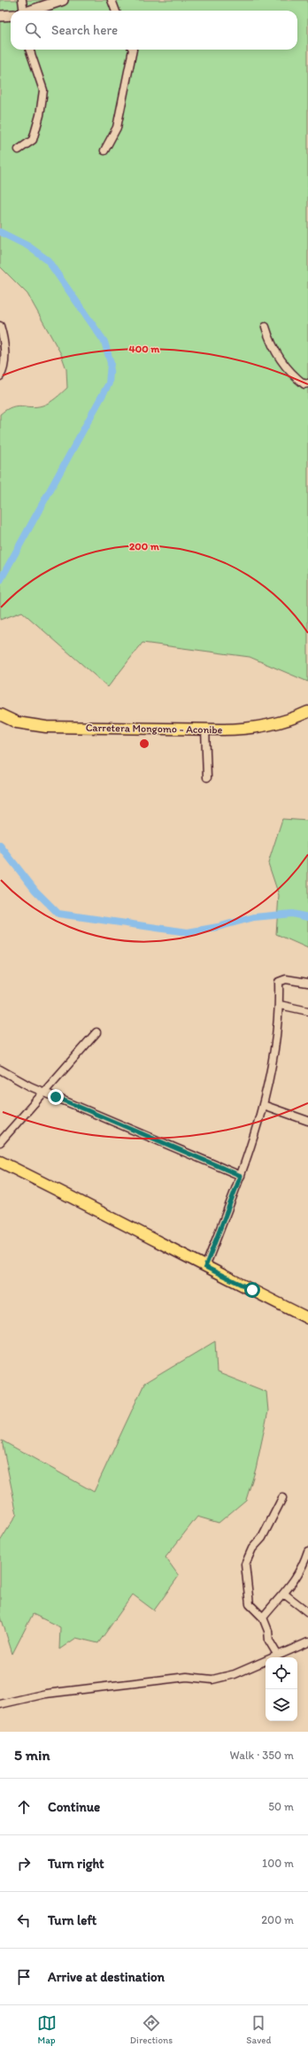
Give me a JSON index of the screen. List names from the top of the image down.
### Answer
{
  "streets": {
    "main road": ["Carretera Mongomo - Aconibe"]
  },
  "page": {
    "search": "Search here",
    "heading": ["5 min", "Walk · 350 m"],
    "list": [
      ["Continue", "50 m"],
      ["Turn right", "100 m"],
      ["Turn left", "200 m"],
      "Arrive at destination"
    ],
    "nav": ["Map", "Directions", "Saved"]
  },
  "rings": ["400 m", "200 m"]
}
